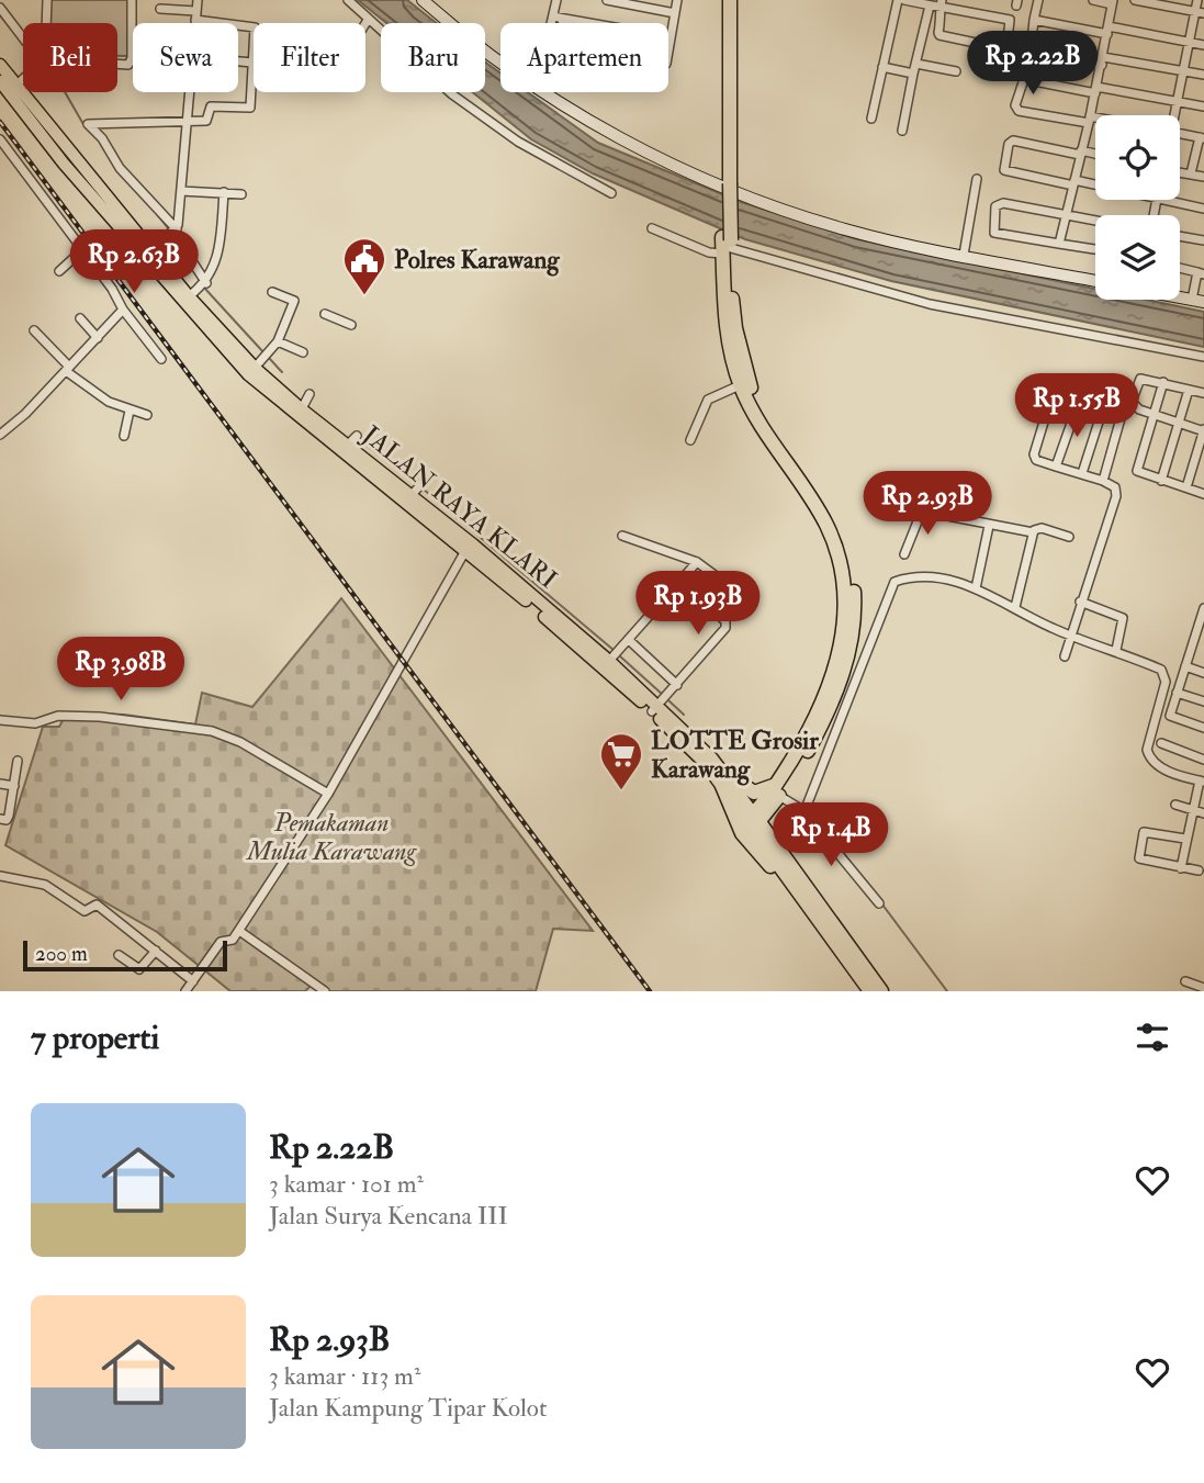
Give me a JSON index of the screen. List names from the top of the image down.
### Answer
{
  "streets": {
    "highway": ["JALAN RAYA KLARI"]
  },
  "parks": ["Pemakaman Mulia Karawang"],
  "places": {
    "public building": ["Polres Karawang"],
    "supermarket": ["LOTTE Grosir Karawang"]
  },
  "scale_bar": "200 m",
  "page": {
    "chip": [
      "Beli",
      "Sewa",
      "Filter",
      "Baru",
      "Apartemen"
    ],
    "price": [
      "Rp 2.22B",
      "Rp 2.63B",
      "Rp 1.55B",
      "Rp 2.93B",
      "Rp 1.93B",
      "Rp 3.98B",
      "Rp 1.4B"
    ],
    "scale": "200 m",
    "heading": "7 properti",
    "list": [
      {
        "name": "Rp 2.22B",
        "note": "3 kamar · 101 m² · Jalan Surya Kencana III"
      },
      {
        "name": "Rp 2.93B",
        "note": "3 kamar · 113 m² · Jalan Kampung Tipar Kolot"
      }
    ]
  }
}
